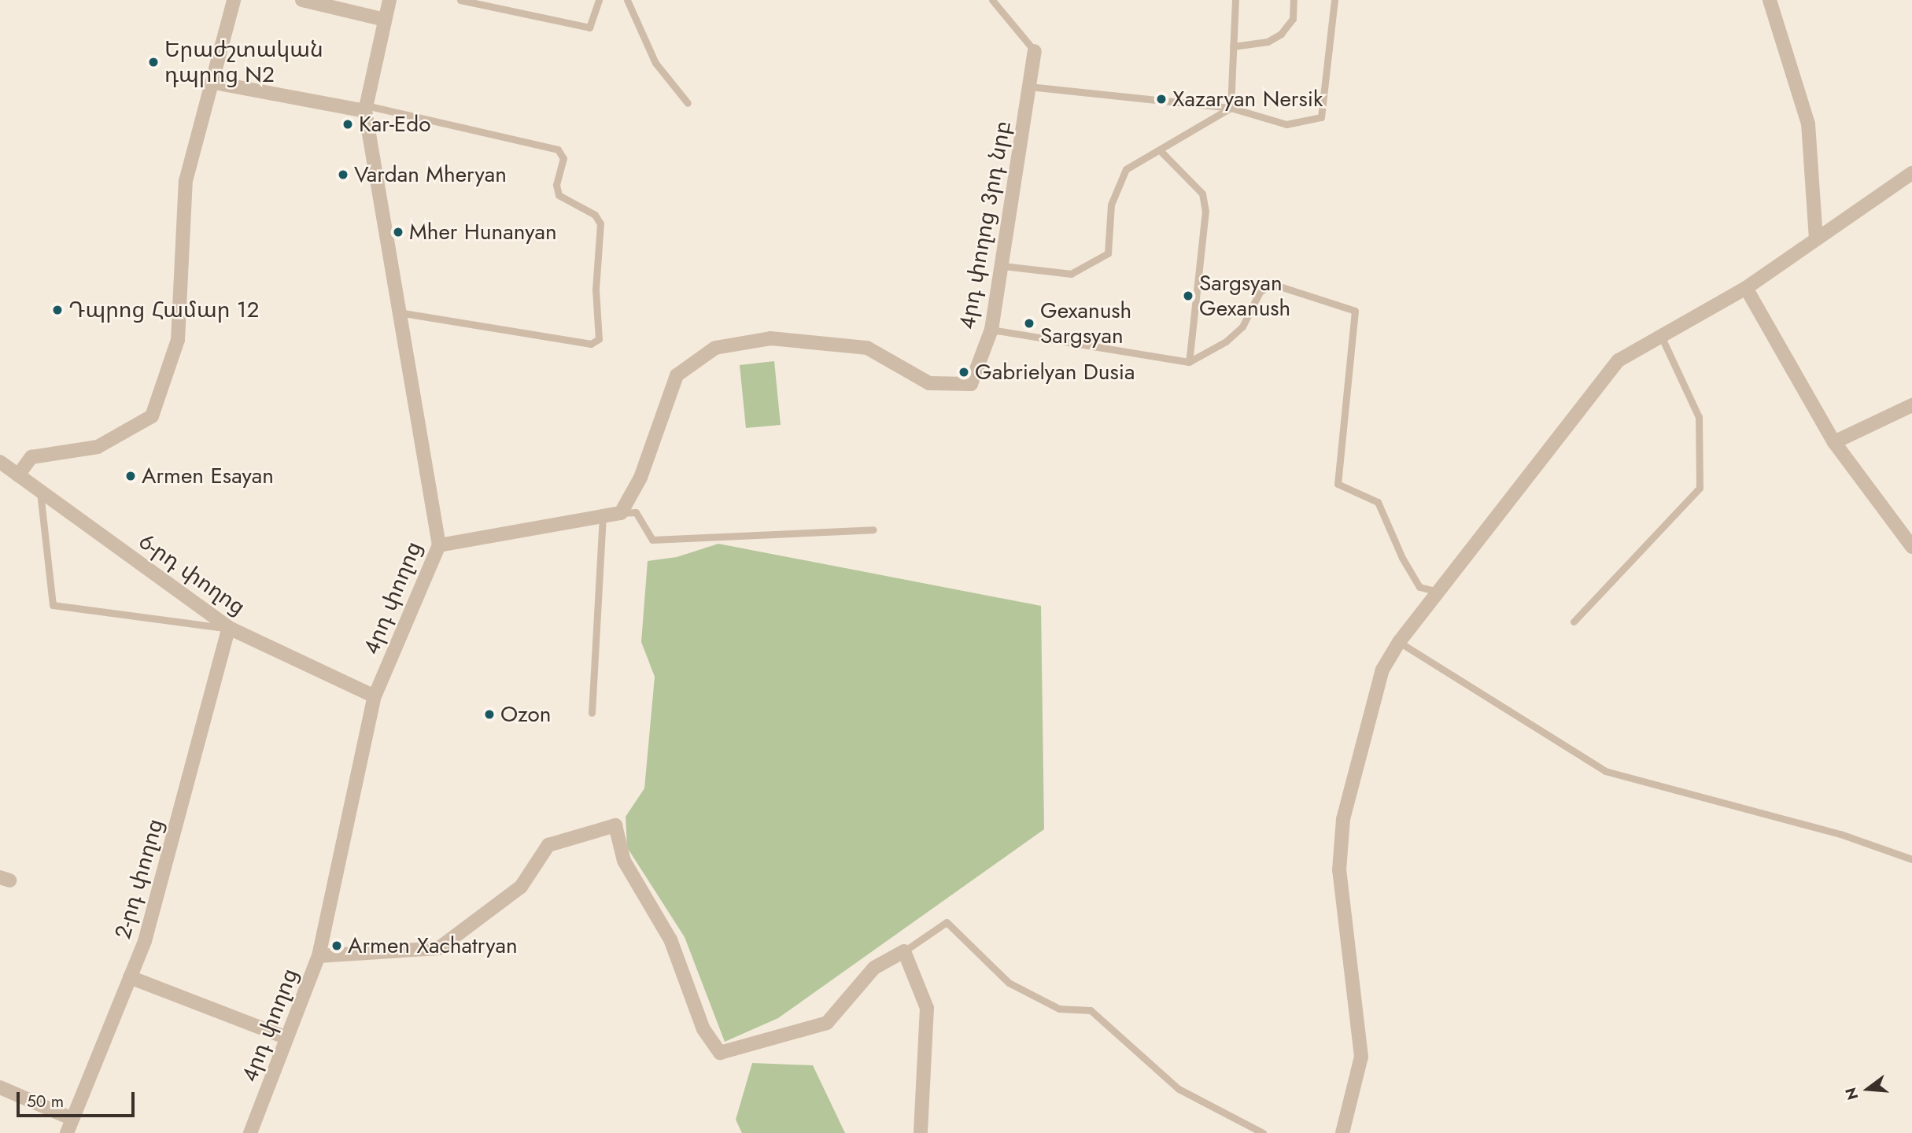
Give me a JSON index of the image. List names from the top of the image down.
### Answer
{
  "streets": {
    "street": [
      "4րդ փողոց 3րդ նրբ",
      "6-րդ փողոց",
      "4րդ փողոց",
      "2-րդ փողոց"
    ]
  },
  "crossings": [
    ["6-րդ փողոց", "4րդ փողոց"],
    ["6-րդ փողոց", "2-րդ փողոց"]
  ],
  "places": [
    "Երաժշտական դպրոց N2",
    "Xazaryan Nersik",
    "Kar-Edo",
    "Vardan Mheryan",
    "Mher Hunanyan",
    "Sargsyan Gexanush",
    "Դպրոց Համար 12",
    "Gexanush Sargsyan",
    "Gabrielyan Dusia",
    "Armen Esayan",
    "Ozon",
    "Armen Xachatryan"
  ],
  "scale_bar": "50 m",
  "north": "left"
}
